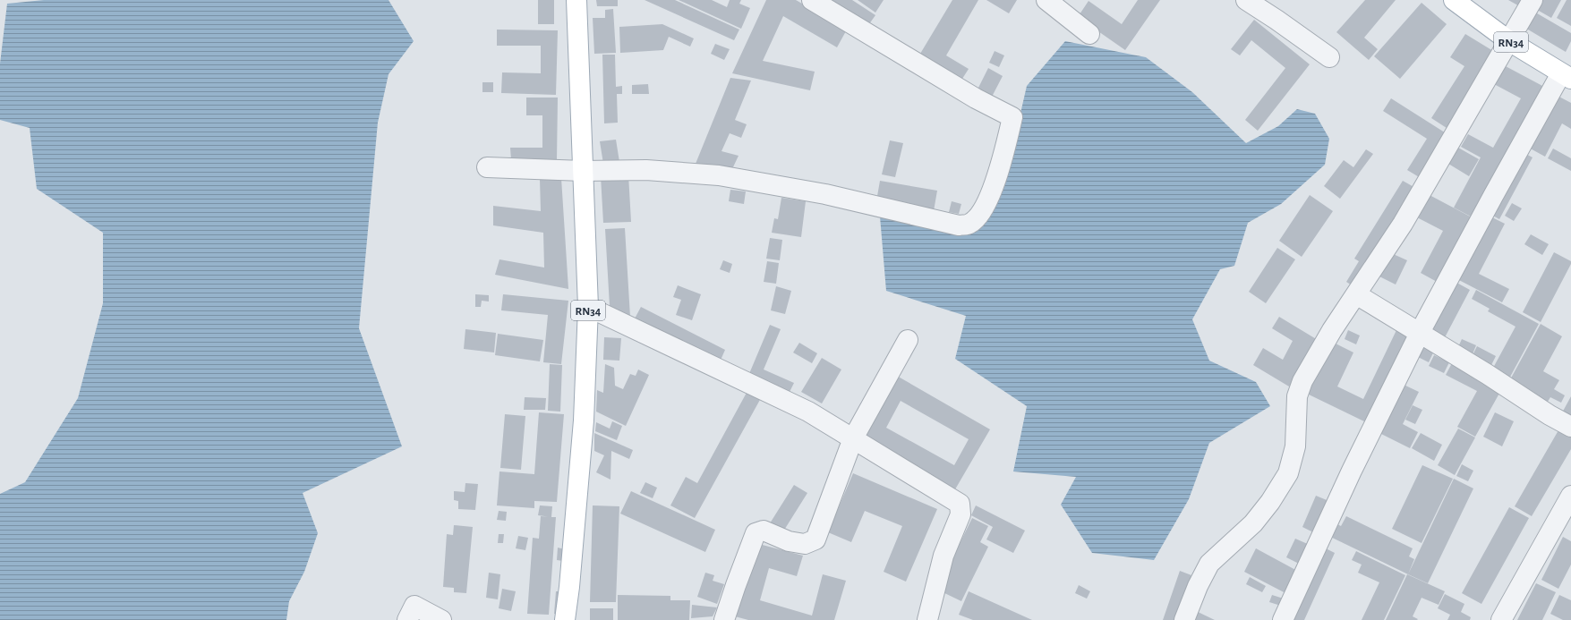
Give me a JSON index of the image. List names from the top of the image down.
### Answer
{
  "streets": {
    "main road": ["RN34"]
  }
}
